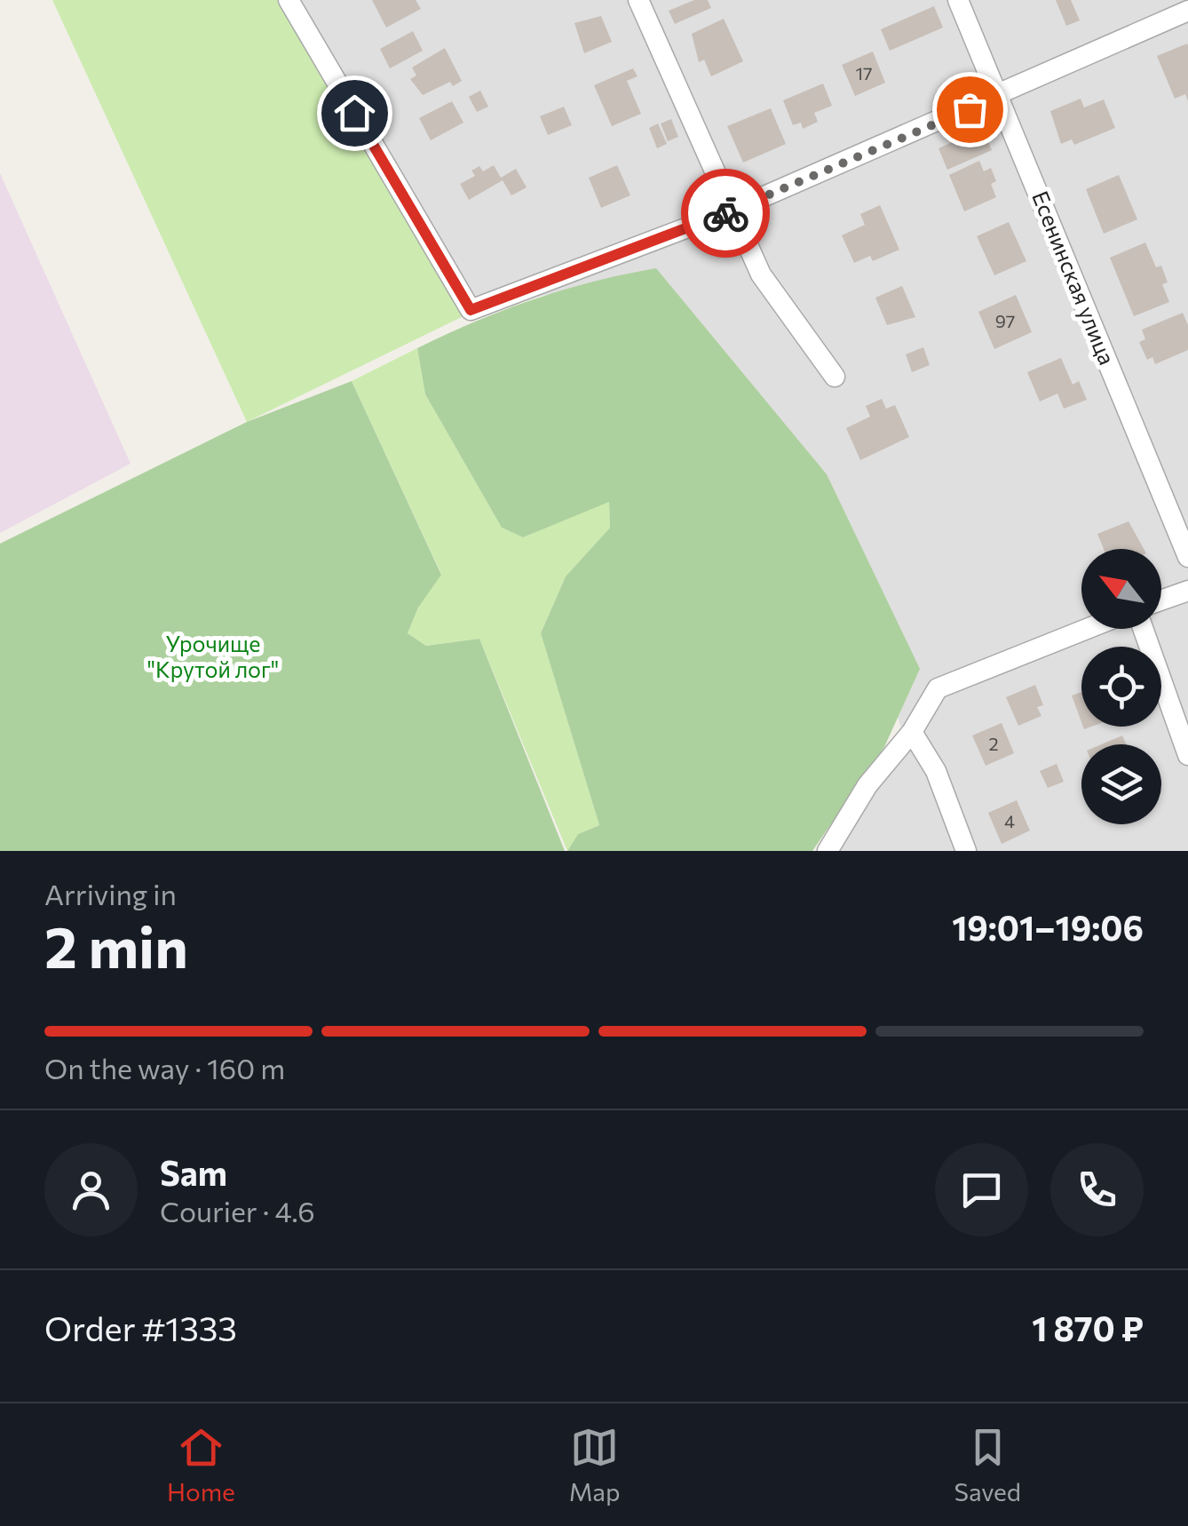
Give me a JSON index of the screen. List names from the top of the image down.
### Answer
{
  "streets": {
    "street": ["Есенинская улица"]
  },
  "parks": ["Урочище \"Крутой лог\""],
  "house_numbers": [
    "17",
    "97",
    "2",
    "4"
  ],
  "north": "top left",
  "page": {
    "heading": ["2 min", "Arriving in", "19:01–19:06"],
    "panel": [
      "Sam",
      "Courier · 4.6",
      "Order #1333",
      "1 870 ₽"
    ],
    "bar": "On the way · 160 m",
    "tabs": ["Home", "Map", "Saved"]
  }
}
